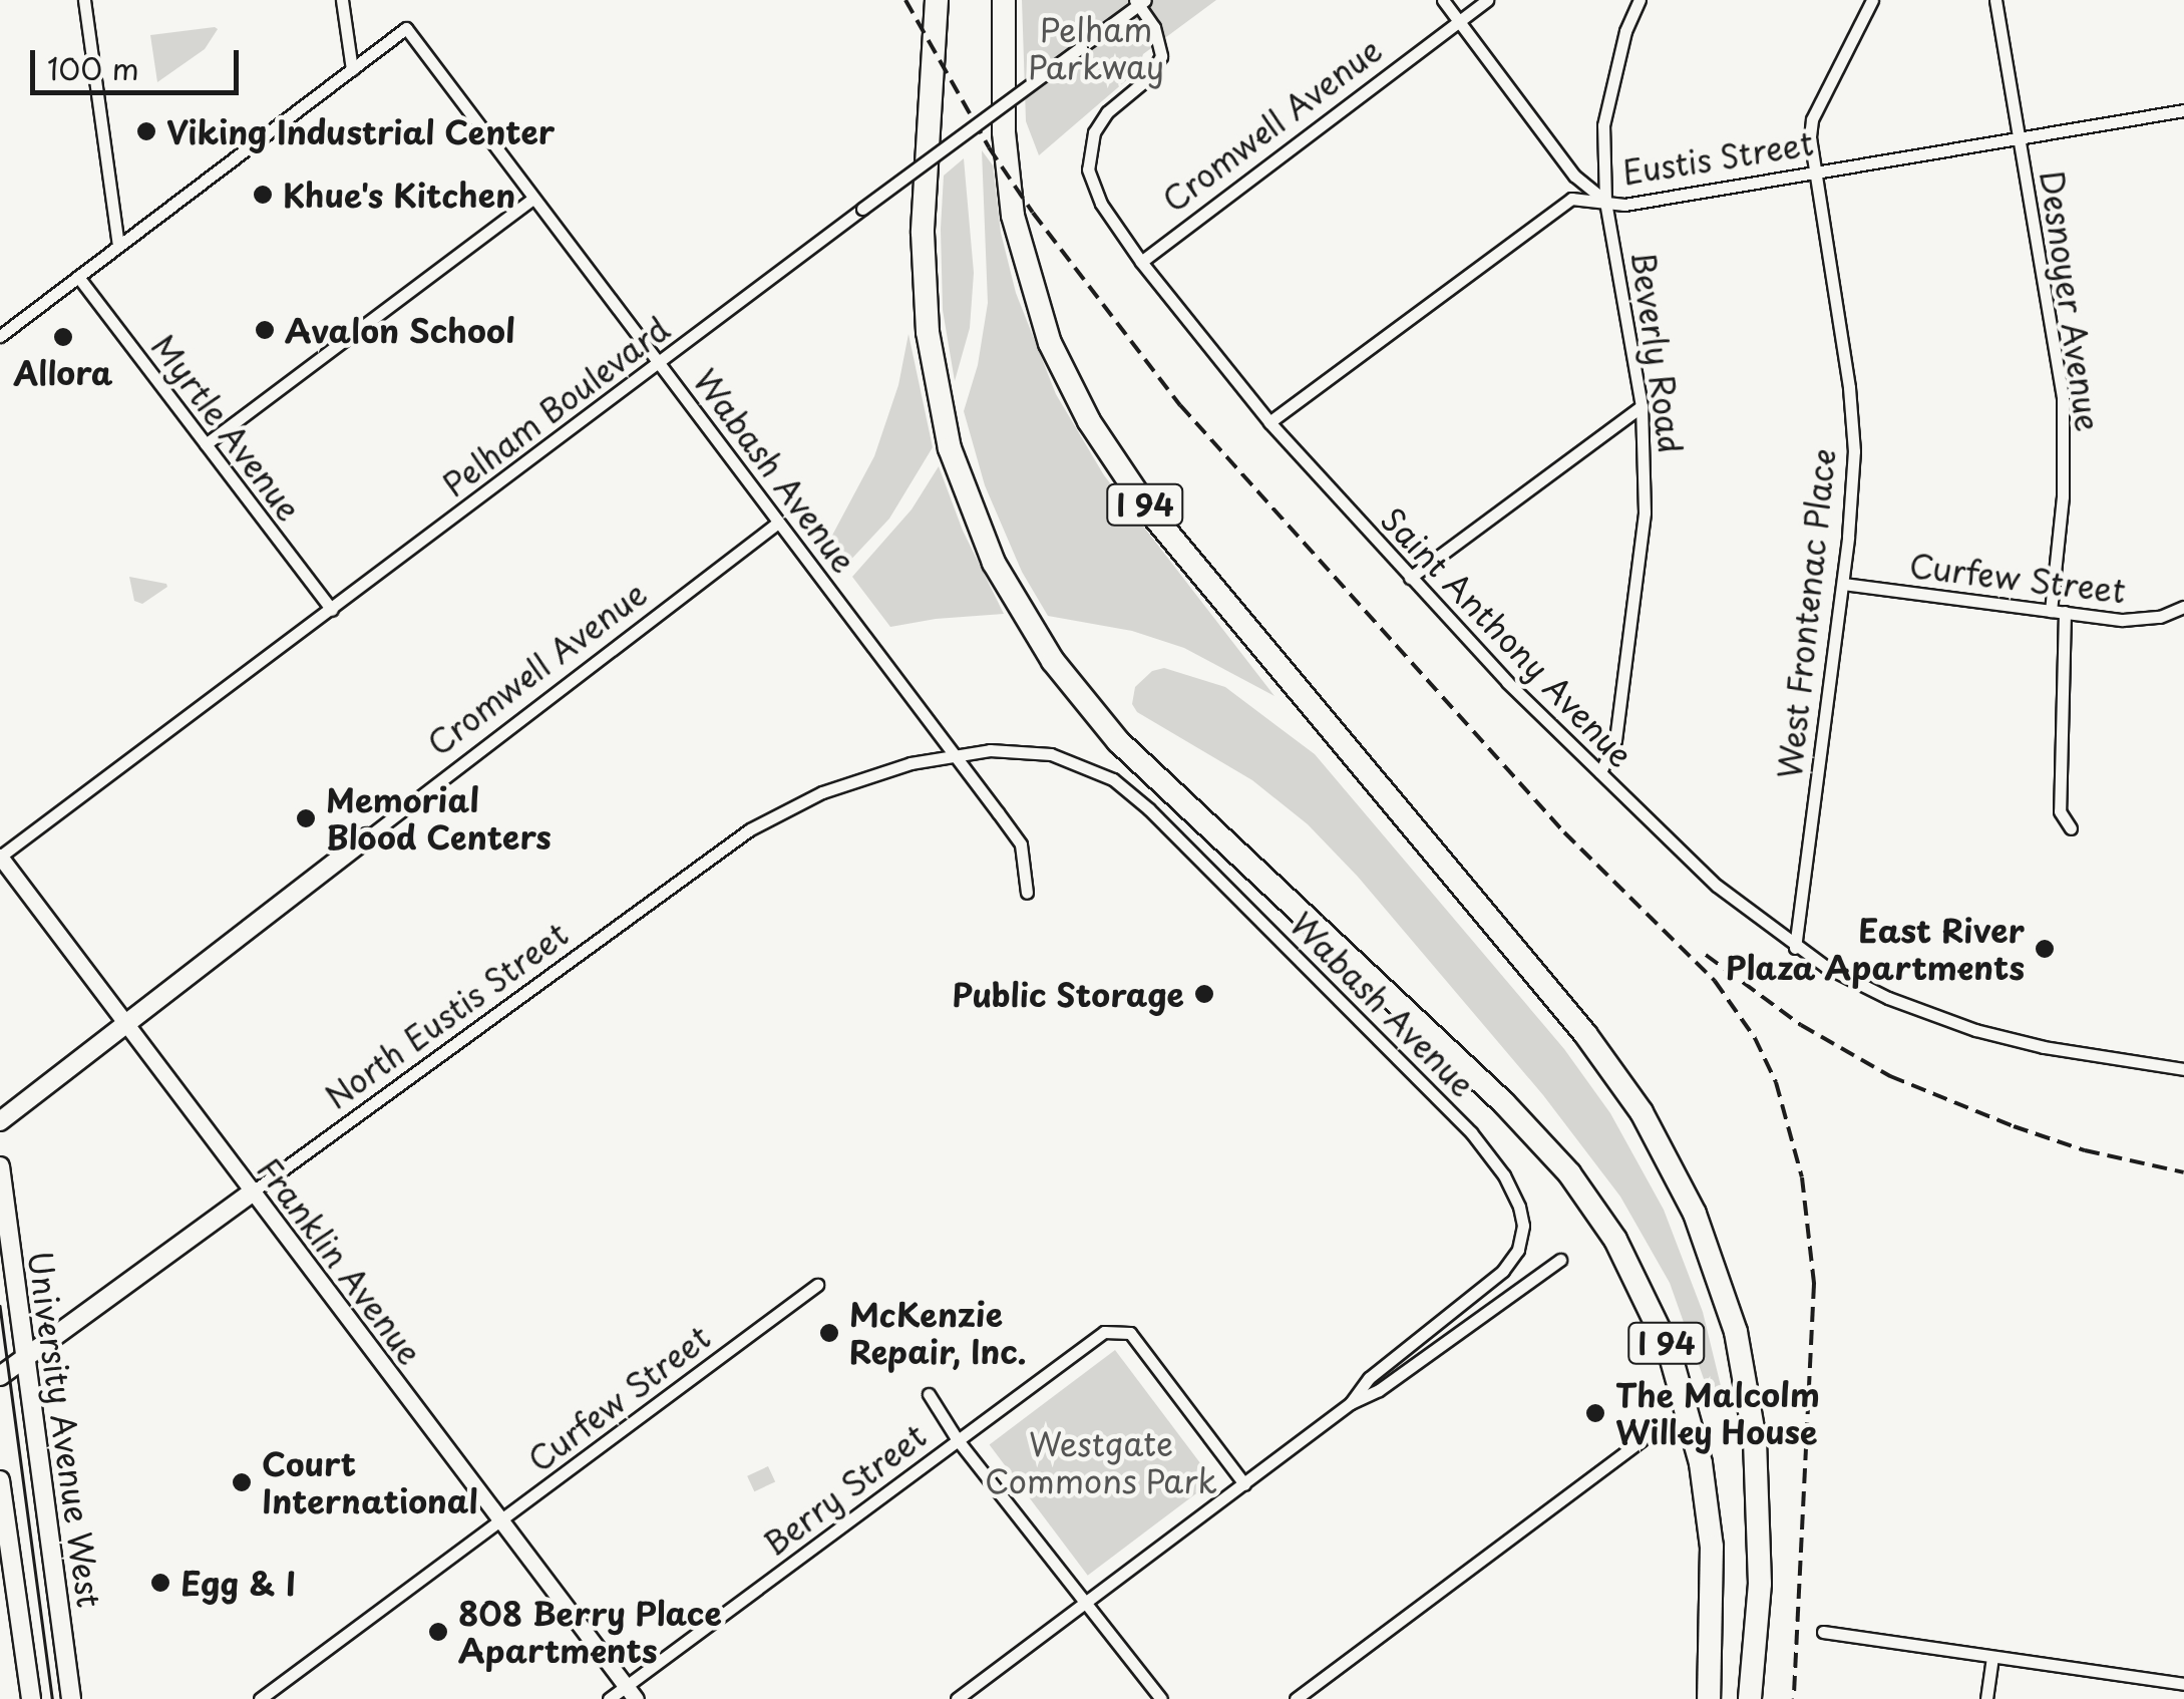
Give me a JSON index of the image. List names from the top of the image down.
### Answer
{
  "streets": {
    "highway": ["I 94"],
    "main road": ["Cromwell Avenue", "North Eustis Street", "University Avenue West"],
    "street": [
      "Eustis Street",
      "Desnoyer Avenue",
      "Beverly Road",
      "Pelham Boulevard",
      "Myrtle Avenue",
      "Wabash Avenue",
      "Curfew Street",
      "West Frontenac Place",
      "Saint Anthony Avenue",
      "Franklin Avenue",
      "Berry Street"
    ]
  },
  "crossings": [
    ["Cromwell Avenue", "Wabash Avenue"],
    ["Cromwell Avenue", "Saint Anthony Avenue"],
    ["Cromwell Avenue", "Franklin Avenue"],
    ["Eustis Street", "Desnoyer Avenue"],
    ["Eustis Street", "Beverly Road"],
    ["Eustis Street", "West Frontenac Place"],
    ["Eustis Street", "Saint Anthony Avenue"],
    ["Desnoyer Avenue", "Curfew Street"],
    ["Beverly Road", "Saint Anthony Avenue"],
    ["Pelham Boulevard", "Myrtle Avenue"],
    ["Pelham Boulevard", "Wabash Avenue"],
    ["Pelham Boulevard", "Saint Anthony Avenue"],
    ["Pelham Boulevard", "Franklin Avenue"],
    ["Wabash Avenue", "North Eustis Street"],
    ["Curfew Street", "West Frontenac Place"],
    ["Curfew Street", "Franklin Avenue"],
    ["West Frontenac Place", "Saint Anthony Avenue"],
    ["North Eustis Street", "Franklin Avenue"],
    ["North Eustis Street", "University Avenue West"],
    ["Franklin Avenue", "Berry Street"]
  ],
  "parks": ["Pelham Parkway", "Westgate Commons Park"],
  "places": [
    "Viking Industrial Center",
    "Khue's Kitchen",
    "Avalon School",
    "Allora",
    "Memorial Blood Centers",
    "East River Plaza Apartments",
    "Public Storage",
    "McKenzie Repair, Inc.",
    "The Malcolm Willey House",
    "Court International",
    "Egg & I",
    "808 Berry Place Apartments"
  ],
  "scale_bar": "100 m"
}
